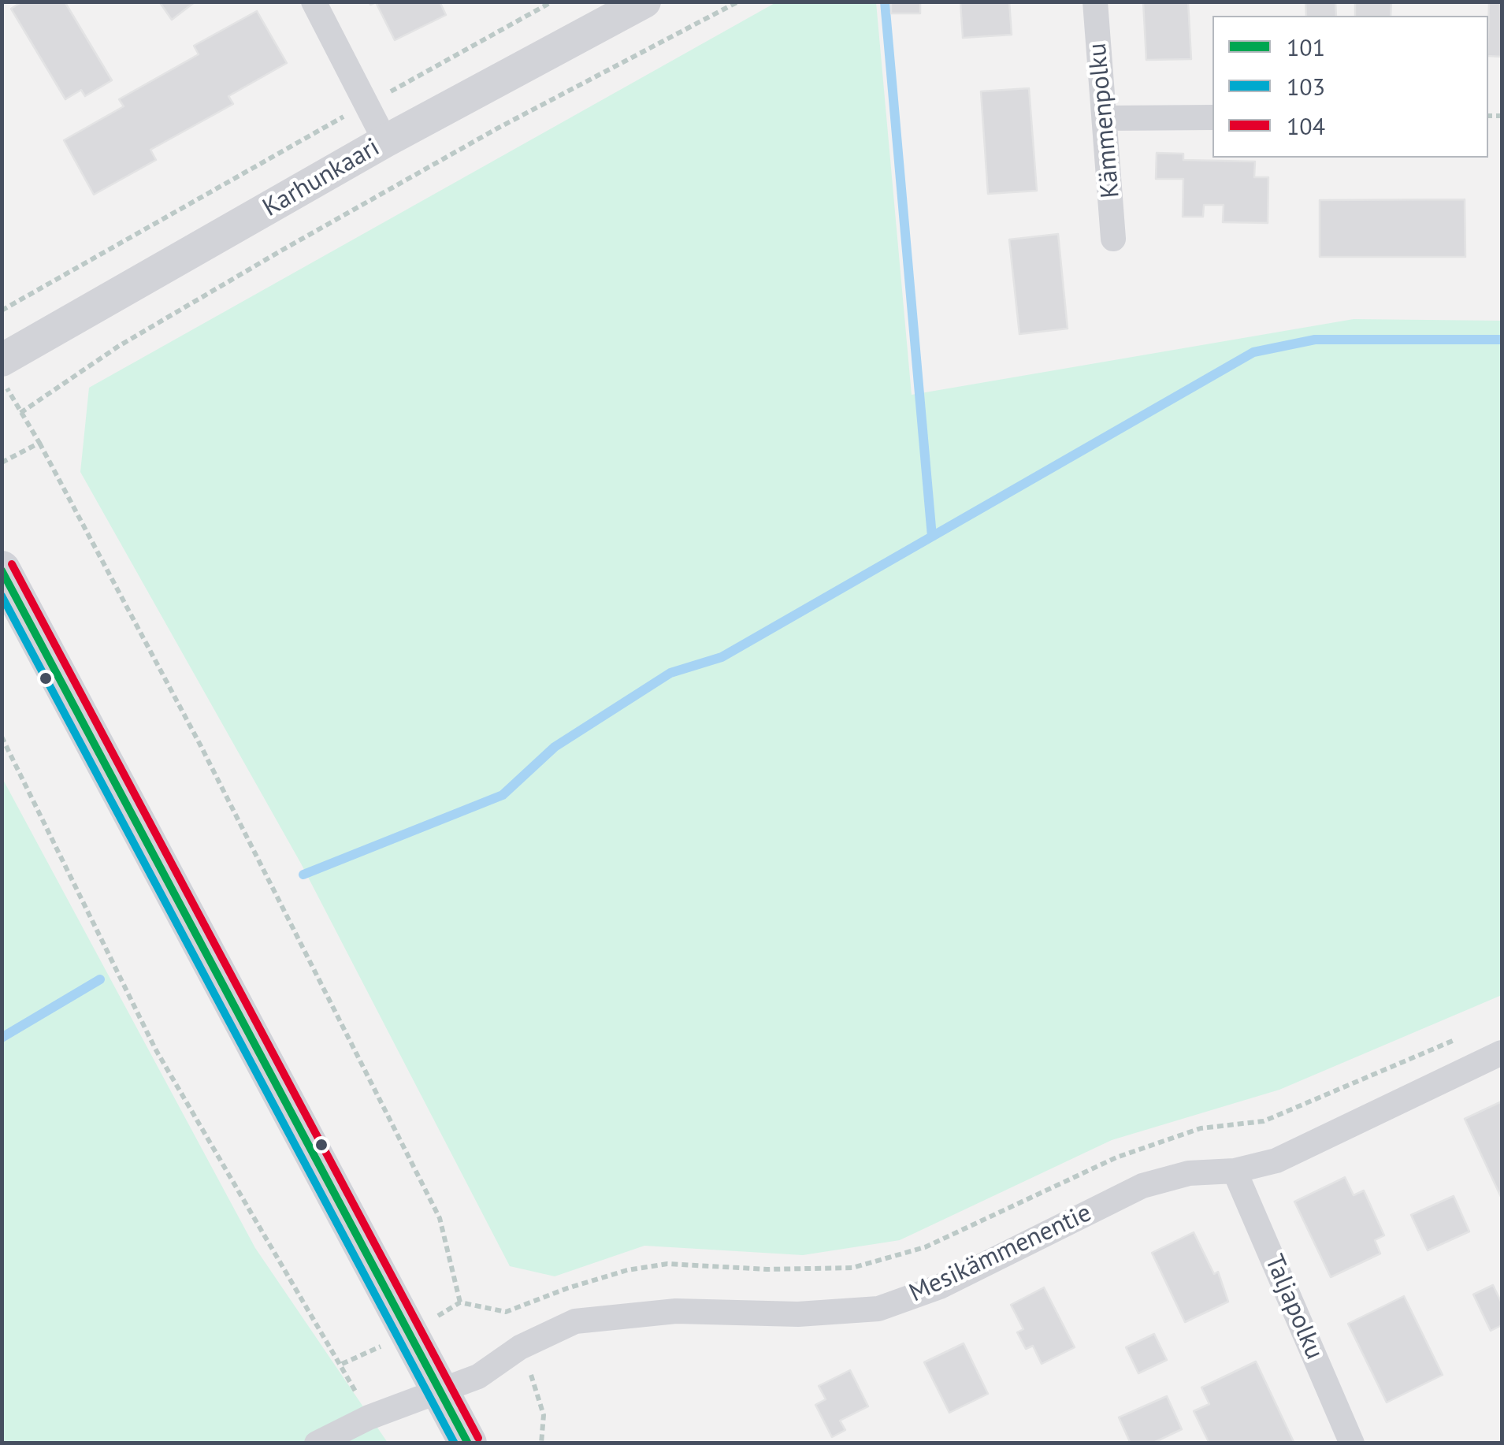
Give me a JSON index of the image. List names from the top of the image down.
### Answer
{
  "streets": {
    "street": [
      "Kämmenpolku",
      "Karhunkaari",
      "Mesikämmenentie",
      "Taljapolku"
    ]
  },
  "crossings": [
    ["Mesikämmenentie", "Taljapolku"]
  ],
  "lines": ["transit line 104", "transit line 101", "transit line 103"],
  "legend": ["101", "103", "104"]
}
